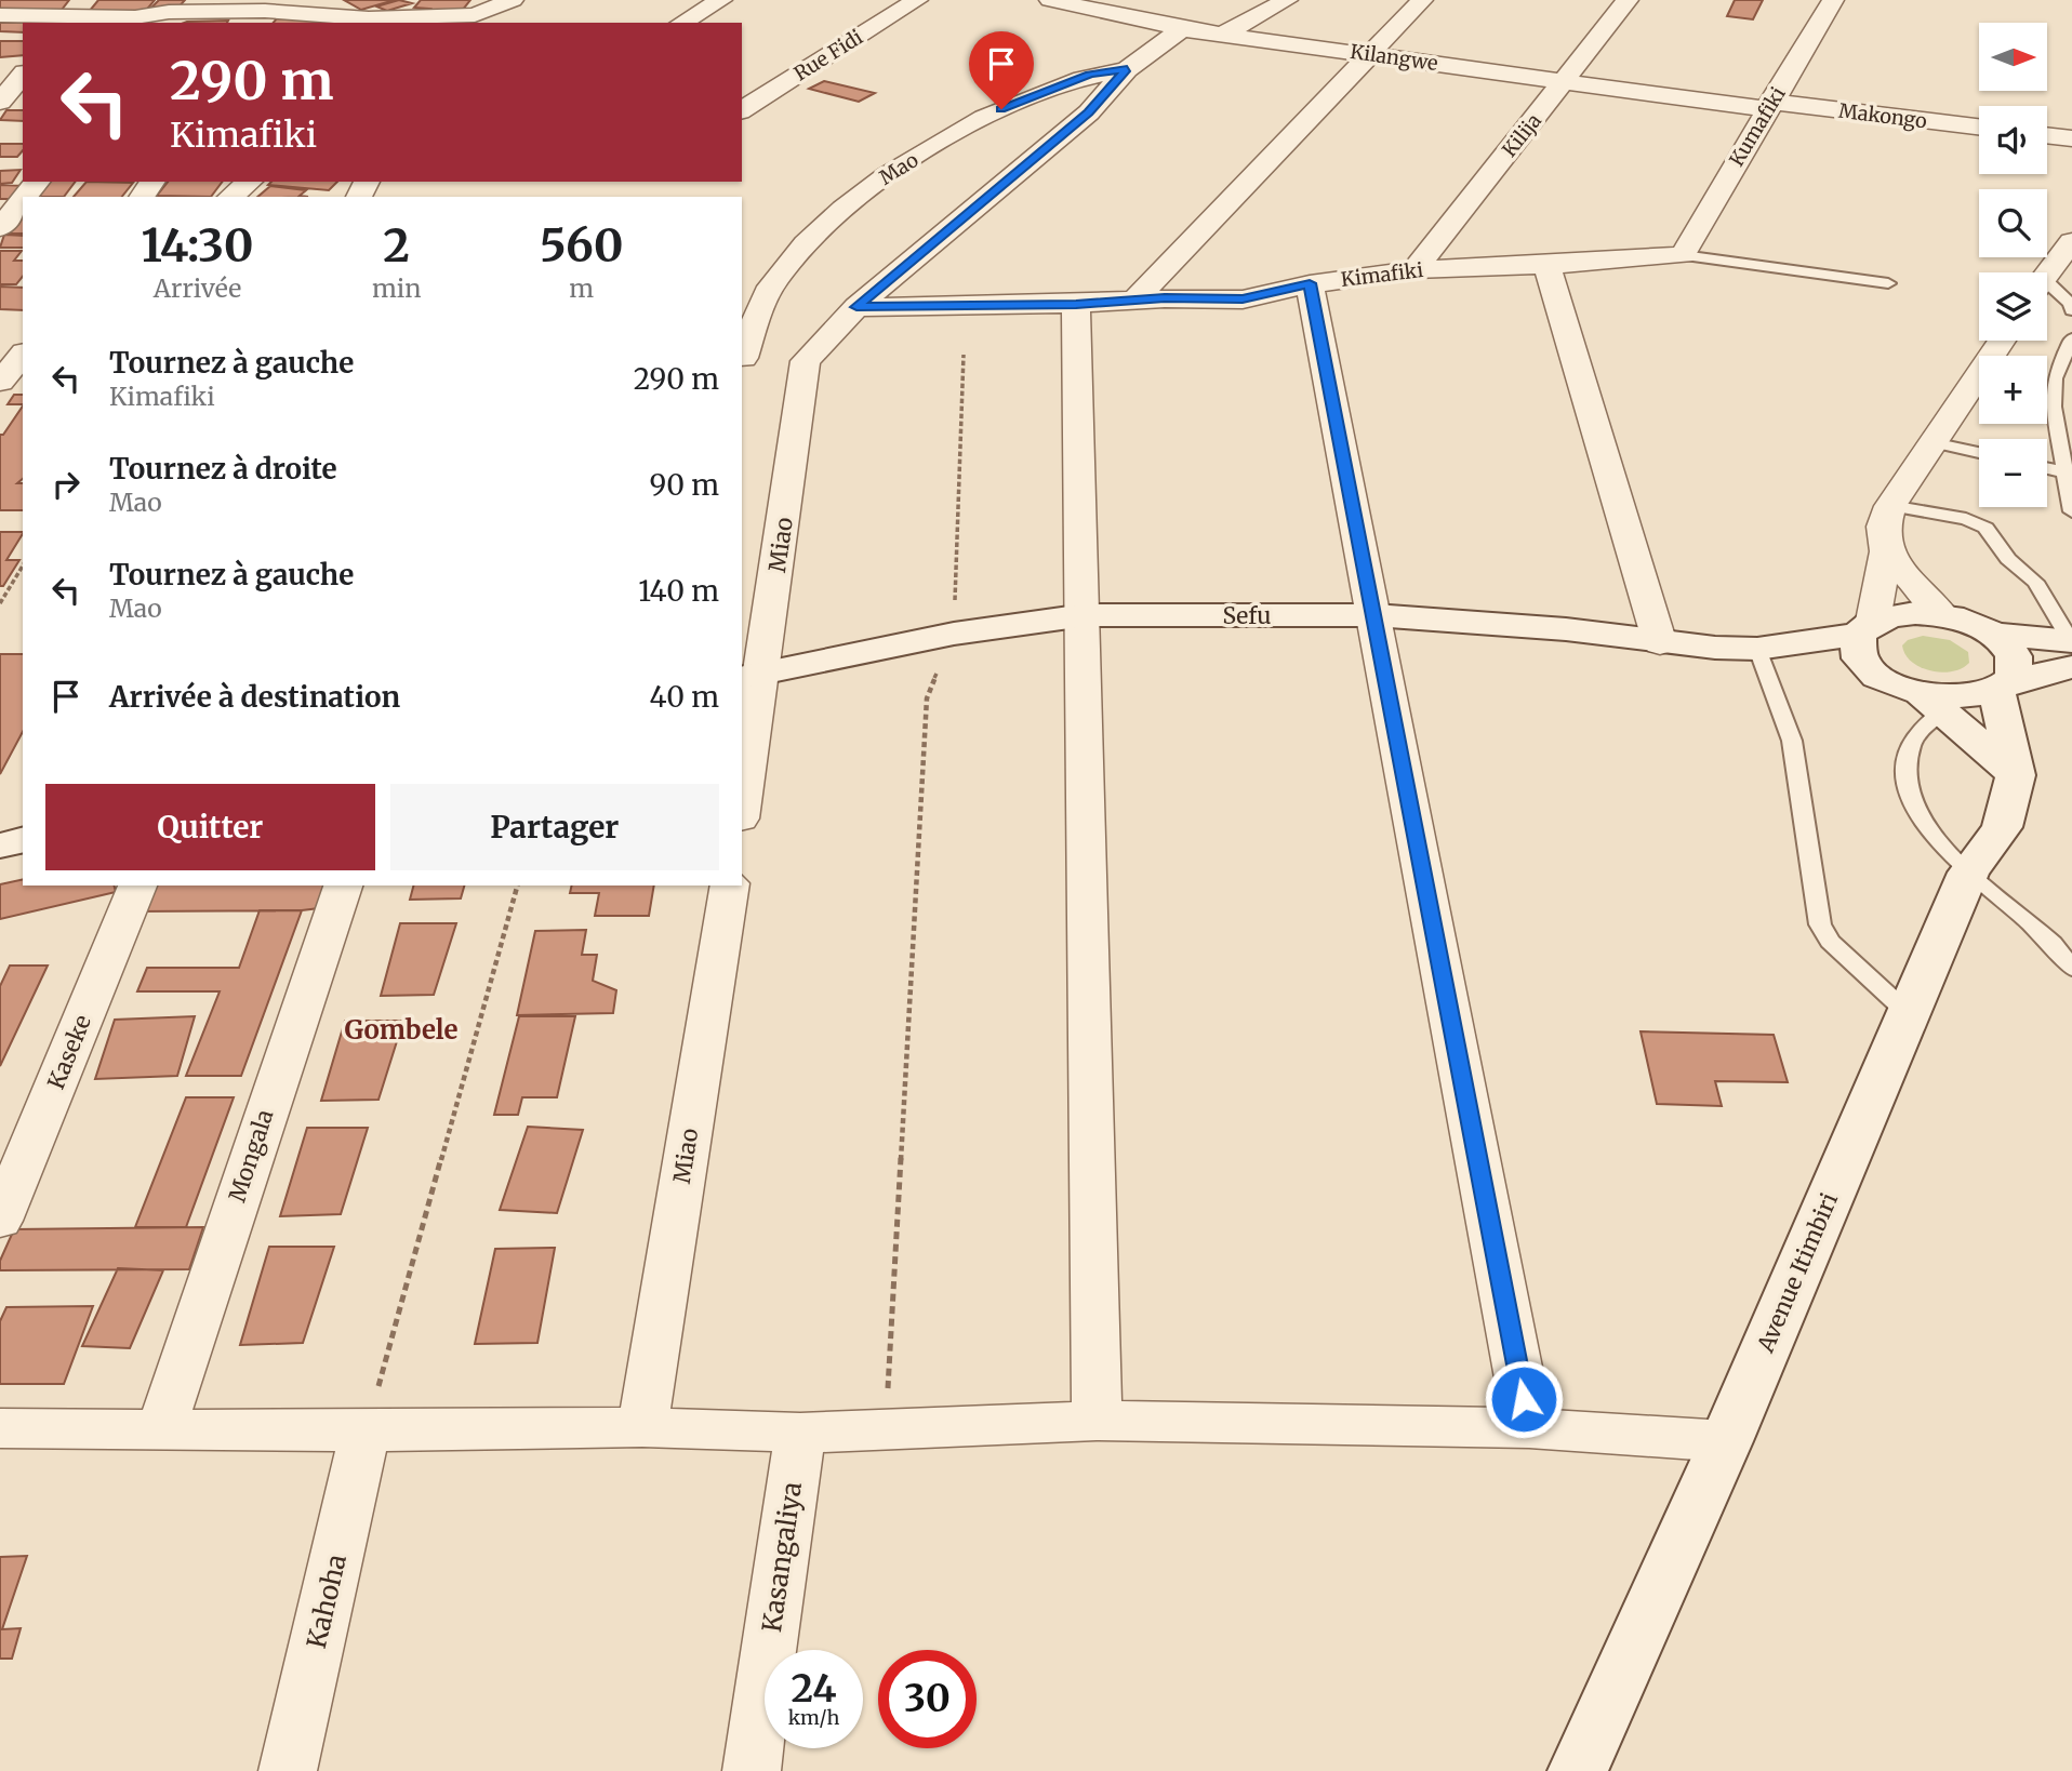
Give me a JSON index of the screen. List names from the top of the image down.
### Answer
{
  "streets": {
    "main road": ["Sefu", "Avenue Itimbiri"],
    "street": [
      "Rue Fidi",
      "Kilangwe",
      "Makongo",
      "Kumafiki",
      "Kilija",
      "Mao",
      "Kimafiki",
      "Miao",
      "Kaseke",
      "Mongala",
      "Kasangaliya",
      "Kahoha"
    ]
  },
  "crossings": [
    ["Kilangwe", "Makongo"],
    ["Kilangwe", "Kumafiki"],
    ["Kilangwe", "Kilija"],
    ["Kilangwe", "Mao"],
    ["Makongo", "Kumafiki"],
    ["Kumafiki", "Kimafiki"],
    ["Kilija", "Kimafiki"],
    ["Mao", "Kimafiki"],
    ["Mao", "Miao"],
    ["Miao", "Sefu"]
  ],
  "districts": ["Gombele"],
  "north": "right",
  "page": {
    "map_buttons": ["+", "−"],
    "turn": ["290 m", "Kimafiki"],
    "eta": [
      "14:30",
      "Arrivée",
      "2",
      "min",
      "560",
      "m"
    ],
    "list": [
      {
        "name": "Tournez à gauche",
        "note": "Kimafiki",
        "value": "290 m"
      },
      {
        "name": "Tournez à droite",
        "note": "Mao",
        "value": "90 m"
      },
      {
        "name": "Tournez à gauche",
        "note": "Mao",
        "value": "140 m"
      },
      {
        "name": "Arrivée à destination",
        "value": "40 m"
      }
    ],
    "buttons": ["Quitter", "Partager"],
    "speed": "24 km/h",
    "limit": "30"
  }
}
